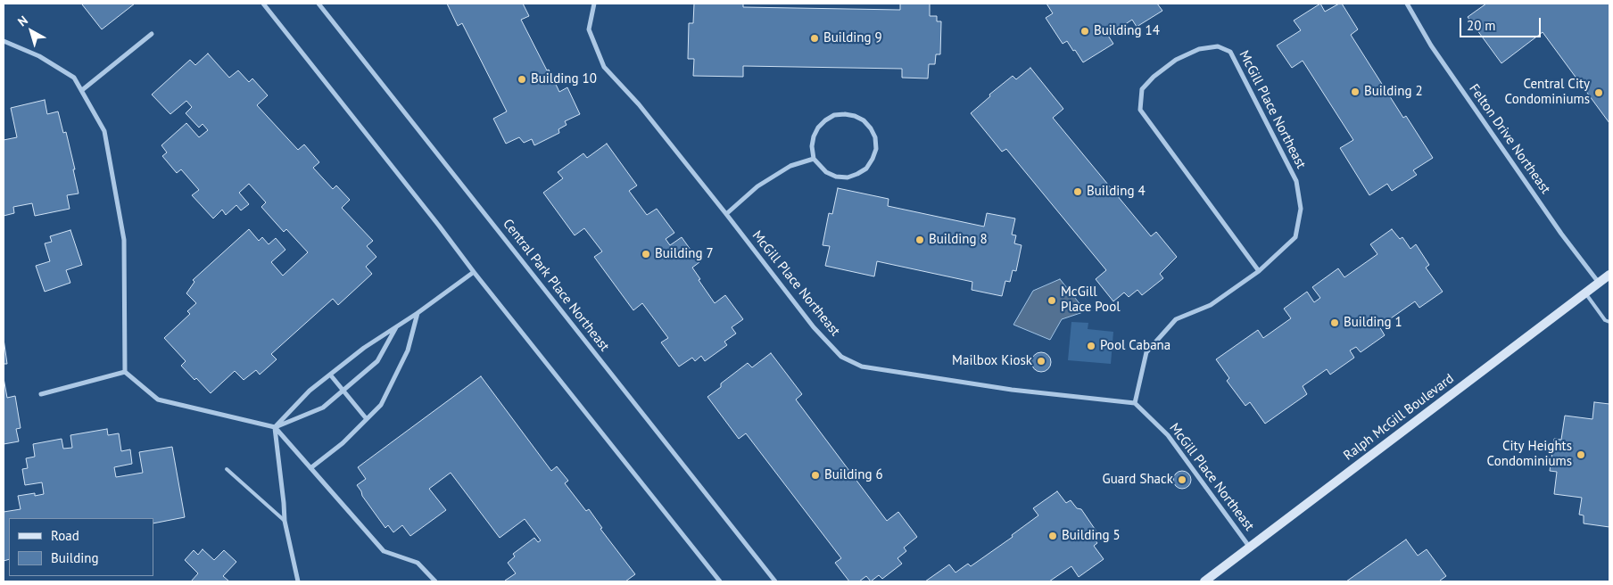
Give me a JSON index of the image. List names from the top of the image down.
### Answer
{
  "streets": {
    "main road": ["Ralph McGill Boulevard"],
    "street": ["McGill Place Northeast", "Felton Drive Northeast", "Central Park Place Northeast"]
  },
  "crossings": [
    ["McGill Place Northeast", "Ralph McGill Boulevard"],
    ["Felton Drive Northeast", "Ralph McGill Boulevard"]
  ],
  "places": [
    "Building 14",
    "Building 9",
    "Building 10",
    "Building 2",
    "Central City Condominiums",
    "Building 4",
    "Building 8",
    "Building 7",
    "McGill Place Pool",
    "Building 1",
    "Pool Cabana",
    "Mailbox Kiosk",
    "City Heights Condominiums",
    "Building 6",
    "Guard Shack",
    "Building 5"
  ],
  "legend": ["Road", "Building"],
  "scale_bar": "20 m",
  "north": "top left"
}
